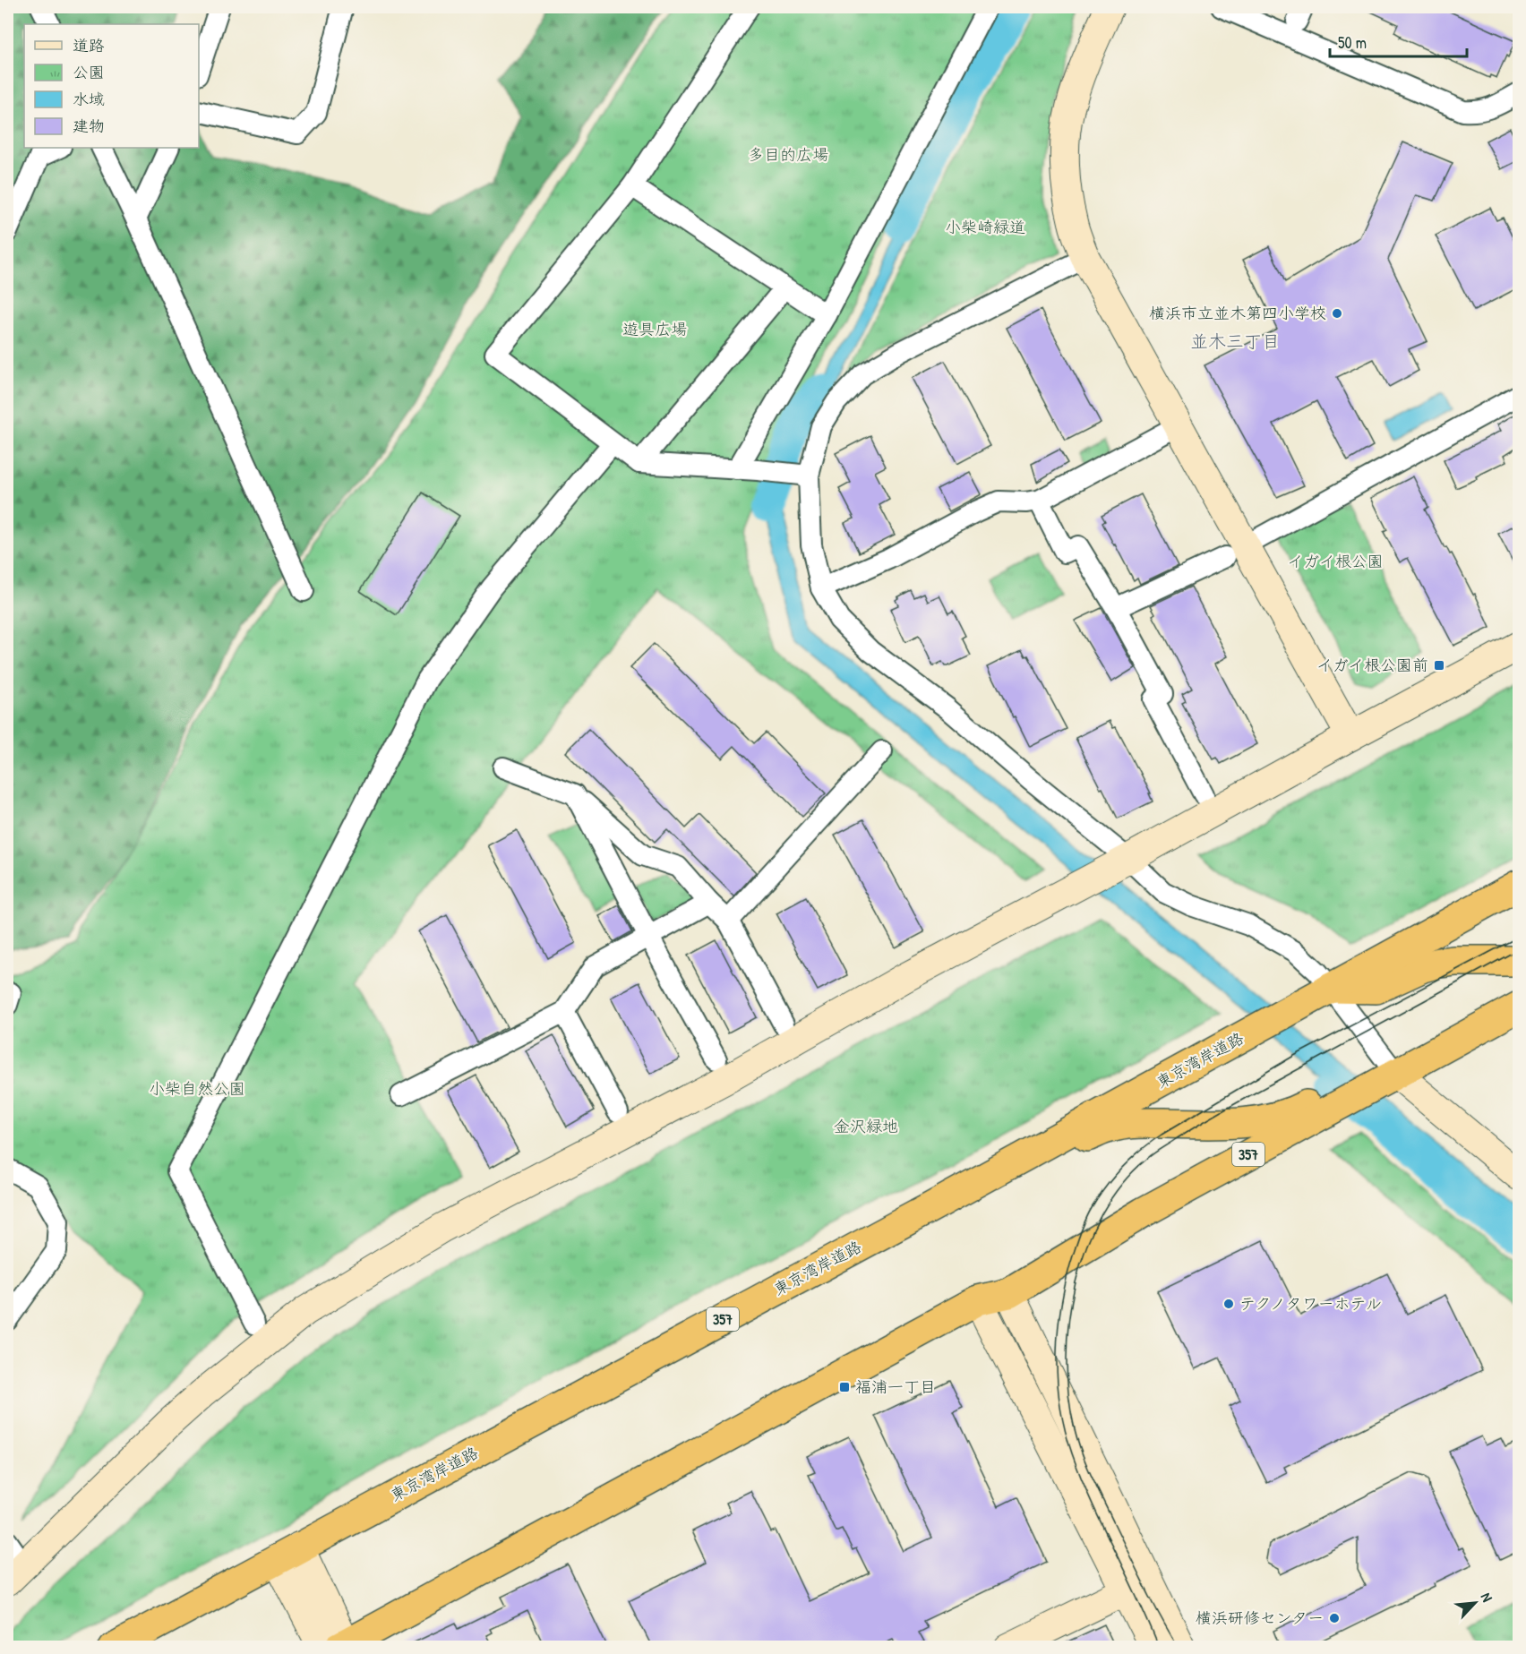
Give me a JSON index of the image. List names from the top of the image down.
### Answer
{
  "streets": {
    "highway": ["東京湾岸道路", "357"]
  },
  "crossings": [
    ["東京湾岸道路", "357"]
  ],
  "districts": ["並木三丁目"],
  "parks": [
    "多目的広場",
    "小柴崎緑道",
    "遊具広場",
    "イガイ根公園",
    "小柴自然公園",
    "金沢緑地"
  ],
  "places": {
    "other": ["横浜市立並木第四小学校", "テクノタワーホテル", "横浜研修センター"],
    "transit": ["イガイ根公園前", "福浦一丁目"]
  },
  "legend": [
    "道路",
    "公園",
    "水域",
    "建物"
  ],
  "scale_bar": "50 m",
  "north": "top right"
}
